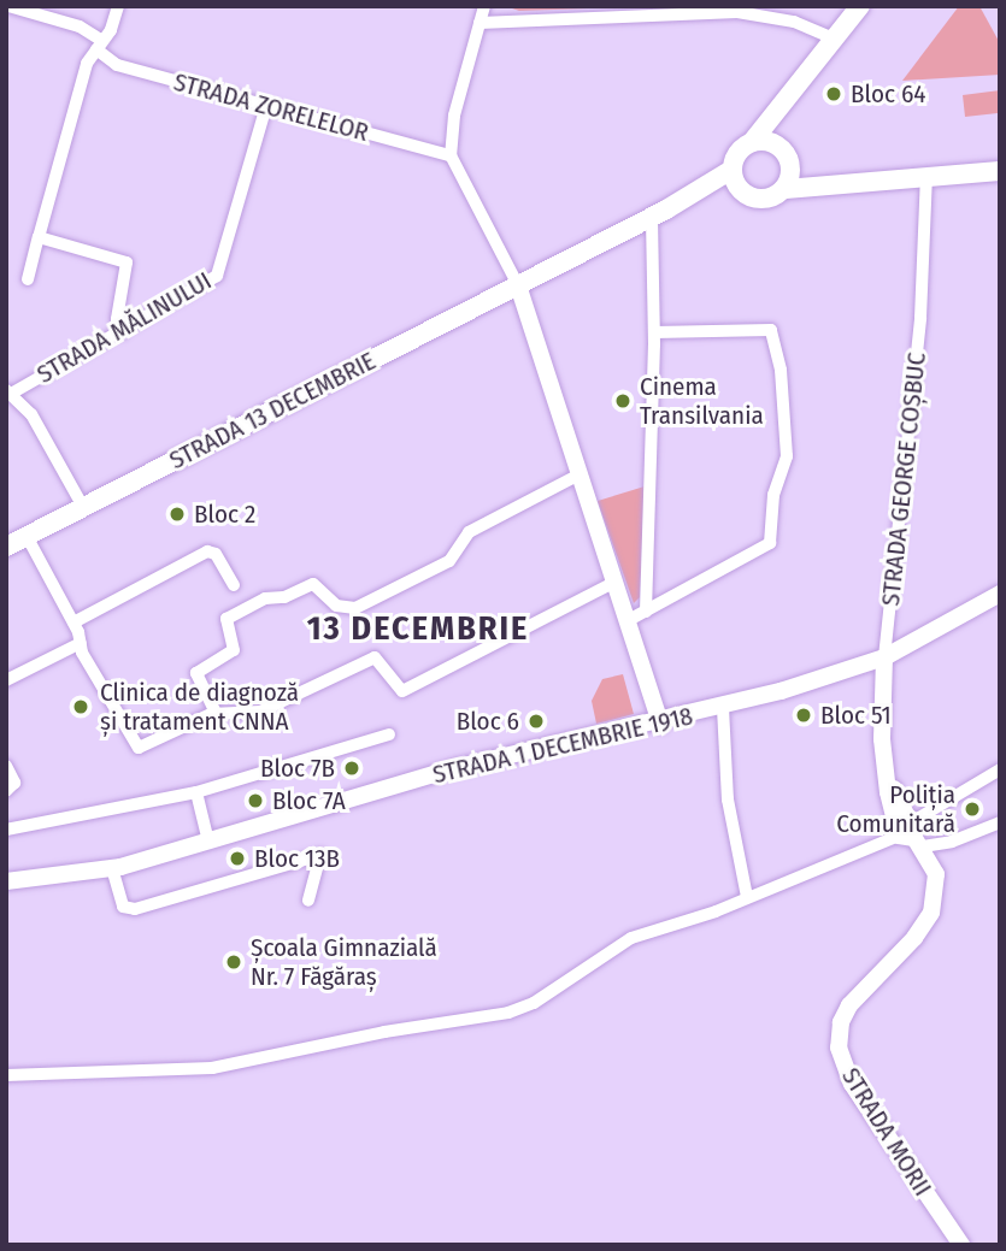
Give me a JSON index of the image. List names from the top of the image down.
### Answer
{
  "streets": {
    "main road": ["STRADA 13 DECEMBRIE"],
    "street": [
      "STRADA ZORELELOR",
      "STRADA MĂLINULUI",
      "STRADA GEORGE COȘBUC",
      "STRADA 1 DECEMBRIE 1918",
      "STRADA MORII"
    ]
  },
  "crossings": [
    ["STRADA ZORELELOR", "STRADA MĂLINULUI"],
    ["STRADA GEORGE COȘBUC", "STRADA 1 DECEMBRIE 1918"],
    ["STRADA GEORGE COȘBUC", "STRADA MORII"]
  ],
  "districts": ["13 DECEMBRIE"],
  "places": [
    "Bloc 64",
    "Cinema Transilvania",
    "Bloc 2",
    "Clinica de diagnoză și tratament CNNA",
    "Bloc 51",
    "Bloc 6",
    "Bloc 7B",
    "Bloc 7A",
    "Poliția Comunitară",
    "Bloc 13B",
    "Școala Gimnazială Nr. 7 Făgăraș"
  ]
}
